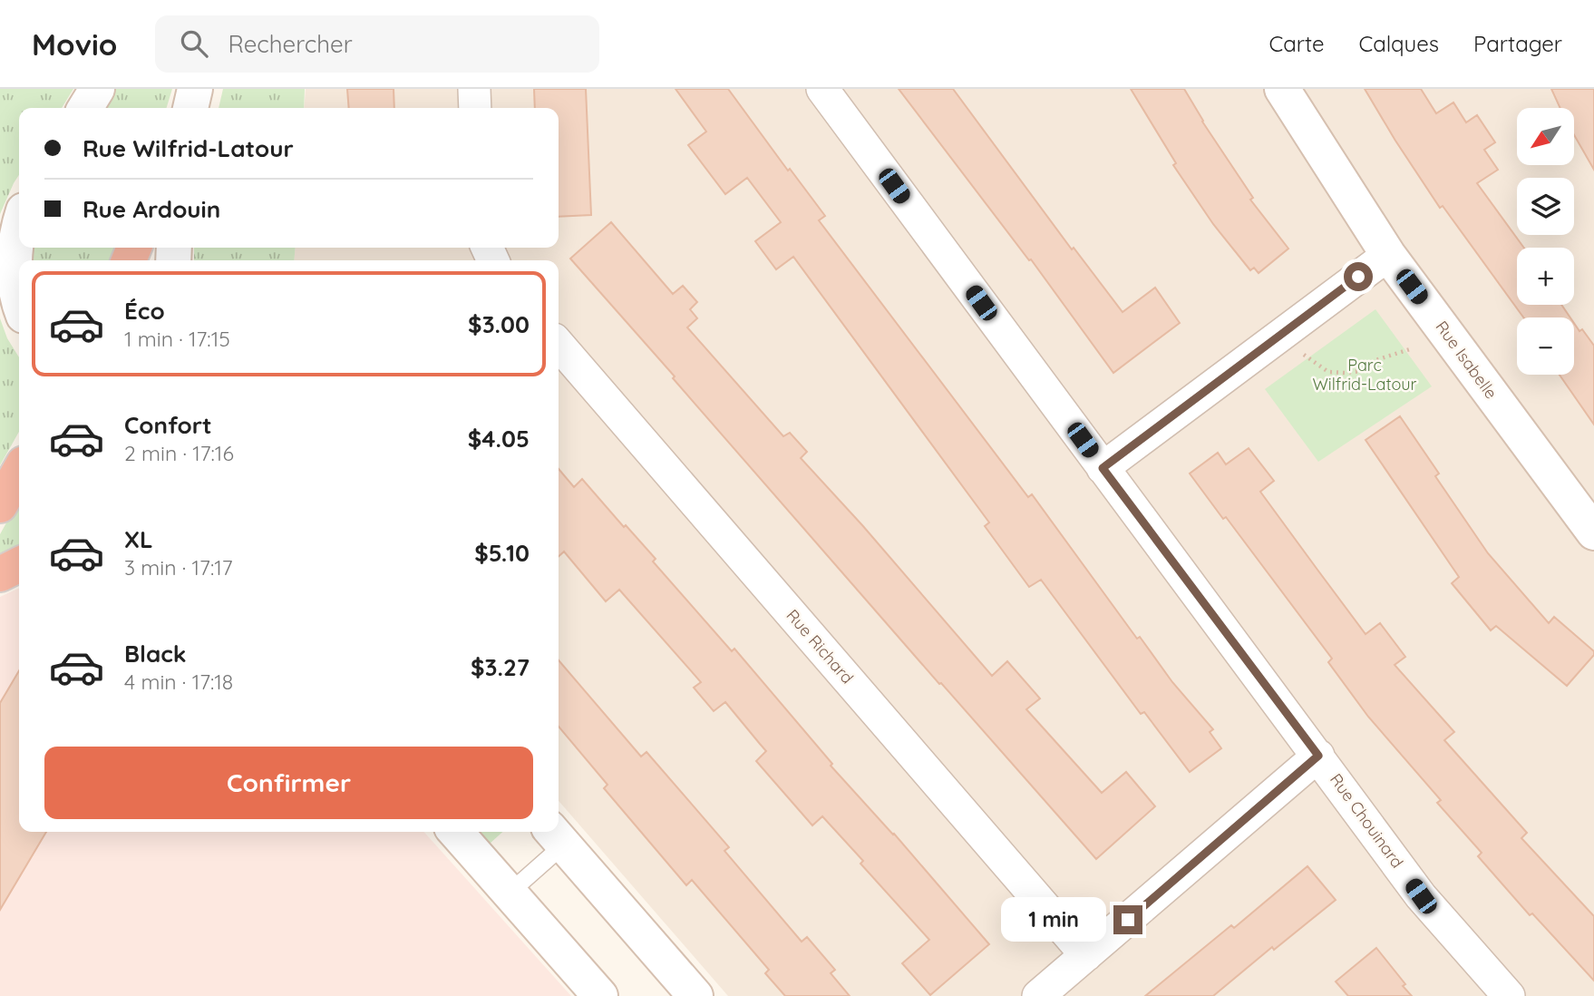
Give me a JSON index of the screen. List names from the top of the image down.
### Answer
{
  "streets": {
    "street": ["Rue Isabelle", "Rue Richard", "Rue Chouinard"]
  },
  "parks": ["Parc Wilfrid-Latour"],
  "north": "bottom left",
  "page": {
    "header": "Movio",
    "search": "Rechercher",
    "nav": ["Carte", "Calques", "Partager"],
    "map_buttons": ["+", "−"],
    "banner": ["Rue Wilfrid-Latour", "Rue Ardouin"],
    "list": [
      {
        "name": "Éco",
        "note": "1 min · 17:15",
        "value": "$3.00"
      },
      {
        "name": "Confort",
        "note": "2 min · 17:16",
        "value": "$4.05"
      },
      {
        "name": "XL",
        "note": "3 min · 17:17",
        "value": "$5.10"
      },
      {
        "name": "Black",
        "note": "4 min · 17:18",
        "value": "$3.27"
      }
    ],
    "buttons": "Confirmer",
    "bubble": "1 min"
  }
}
